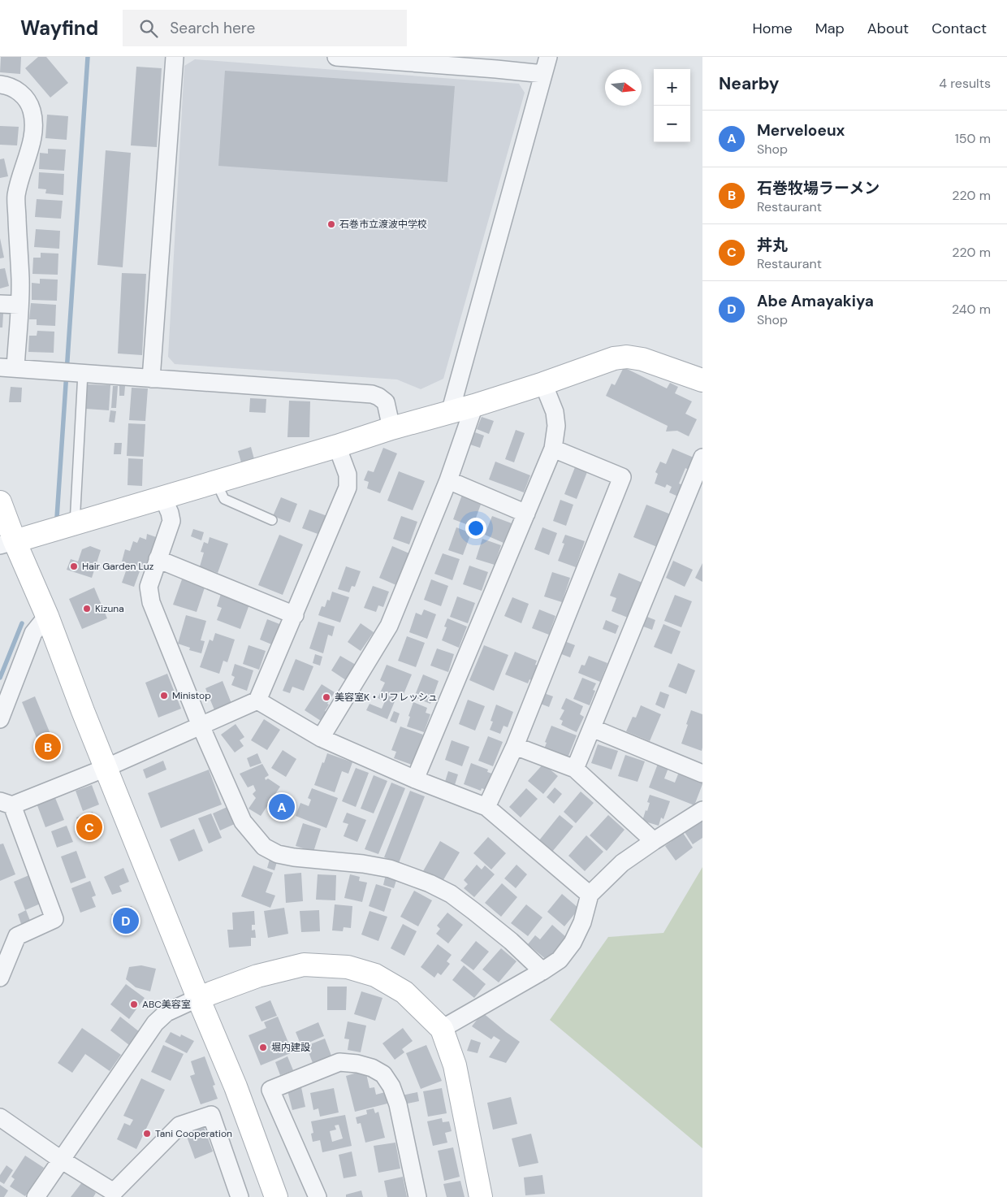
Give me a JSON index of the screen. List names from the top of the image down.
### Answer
{
  "places": [
    "石巻市立渡波中学校",
    "Hair Garden Luz",
    "Kizuna",
    "Ministop",
    "美容室K・リフレッシュ",
    "ABC美容室",
    "堀内建設",
    "Tani Cooperation"
  ],
  "north": "right",
  "page": {
    "header": "Wayfind",
    "search": "Search here",
    "nav": [
      "Home",
      "Map",
      "About",
      "Contact"
    ],
    "heading": ["Nearby", "4 results"],
    "map_buttons": ["+", "−"],
    "list": [
      {
        "mark": "A",
        "name": "Merveloeux",
        "note": "Shop",
        "value": "150 m"
      },
      {
        "mark": "B",
        "name": "石巻牧場ラーメン",
        "note": "Restaurant",
        "value": "220 m"
      },
      {
        "mark": "C",
        "name": "丼丸",
        "note": "Restaurant",
        "value": "220 m"
      },
      {
        "mark": "D",
        "name": "Abe Amayakiya",
        "note": "Shop",
        "value": "240 m"
      }
    ],
    "pins": [
      "B",
      "A",
      "C",
      "D"
    ]
  }
}
